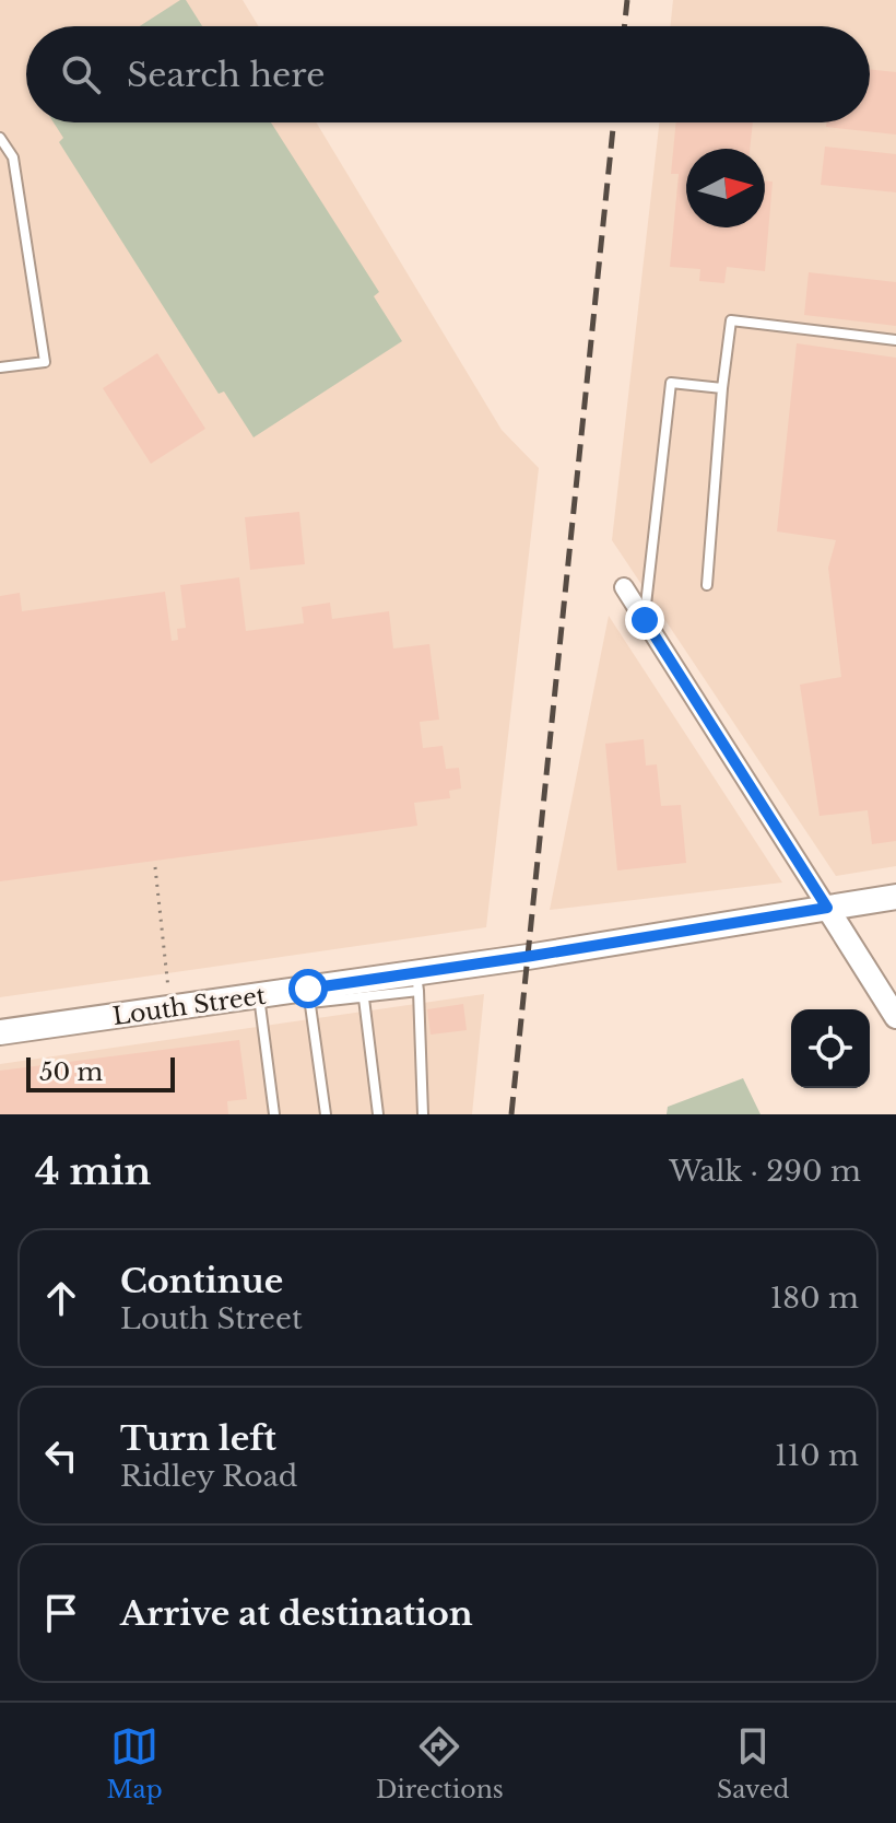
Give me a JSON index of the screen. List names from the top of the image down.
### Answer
{
  "streets": {
    "main road": ["Louth Street"]
  },
  "scale_bar": "50 m",
  "north": "right",
  "page": {
    "search": "Search here",
    "scale": "50 m",
    "heading": ["4 min", "Walk · 290 m"],
    "list": [
      ["Continue", "Louth Street", "180 m"],
      ["Turn left", "Ridley Road", "110 m"],
      "Arrive at destination"
    ],
    "nav": ["Map", "Directions", "Saved"]
  }
}
